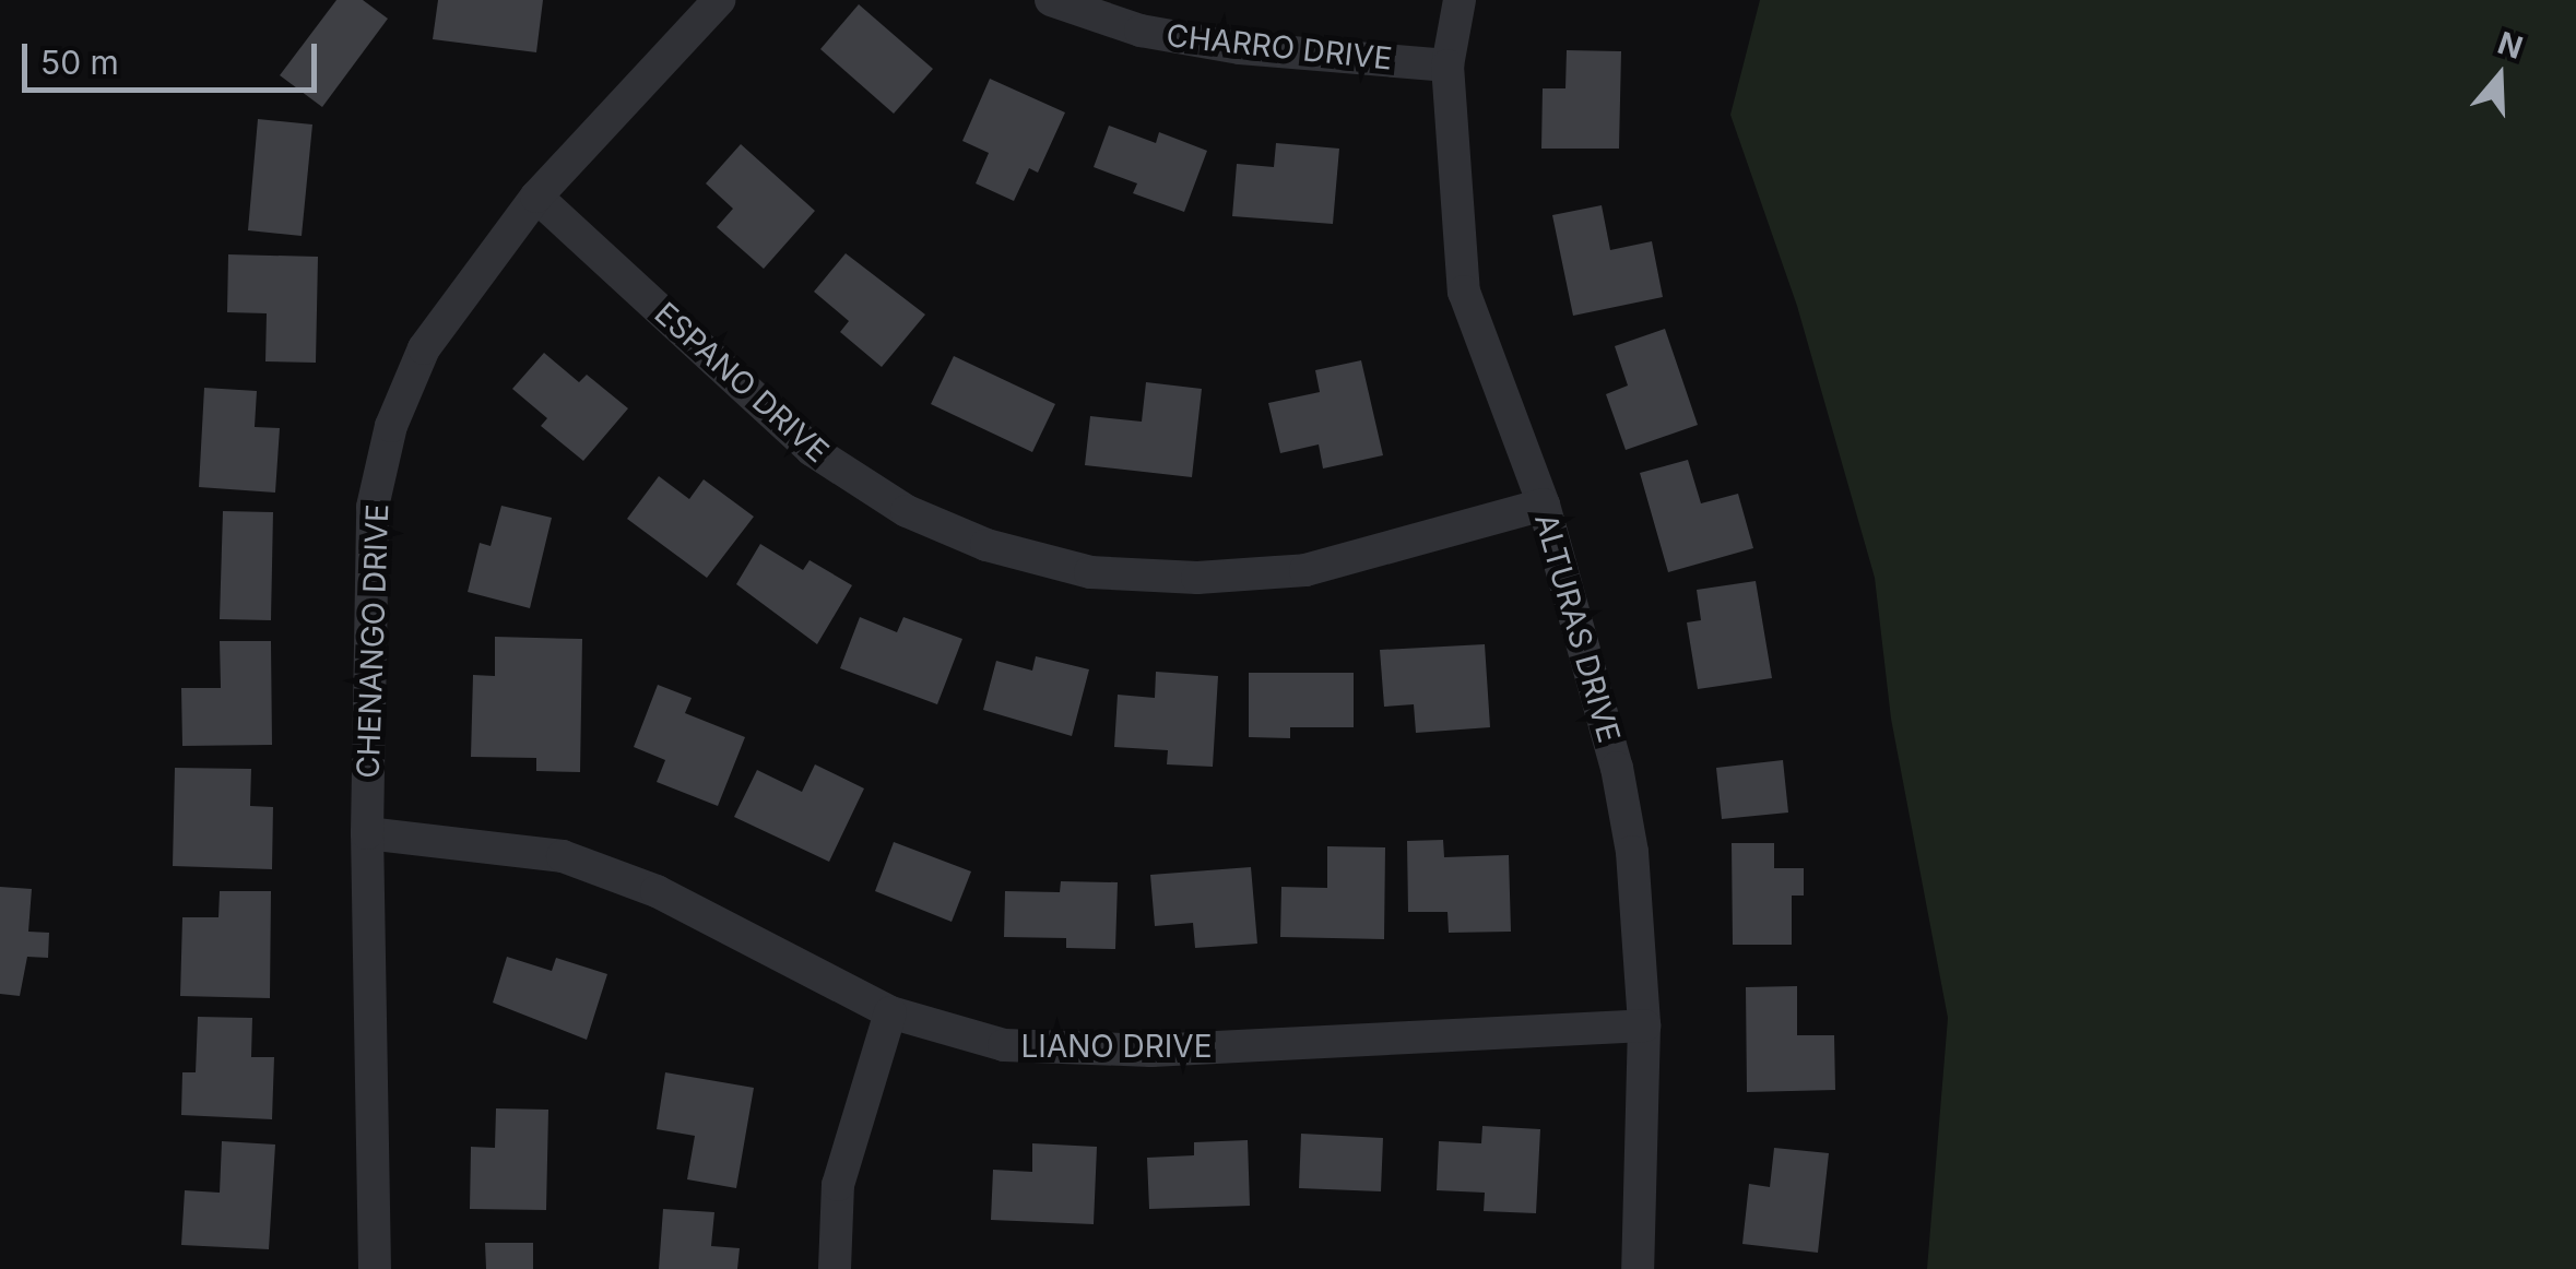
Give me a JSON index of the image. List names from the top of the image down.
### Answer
{
  "streets": {
    "street": [
      "CHARRO DRIVE",
      "ESPANO DRIVE",
      "ALTURAS DRIVE",
      "CHENANGO DRIVE",
      "LIANO DRIVE"
    ]
  },
  "crossings": [
    ["CHARRO DRIVE", "ALTURAS DRIVE"],
    ["ESPANO DRIVE", "ALTURAS DRIVE"],
    ["ESPANO DRIVE", "CHENANGO DRIVE"],
    ["ALTURAS DRIVE", "LIANO DRIVE"],
    ["CHENANGO DRIVE", "LIANO DRIVE"]
  ],
  "scale_bar": "50 m",
  "north": "top"
}
